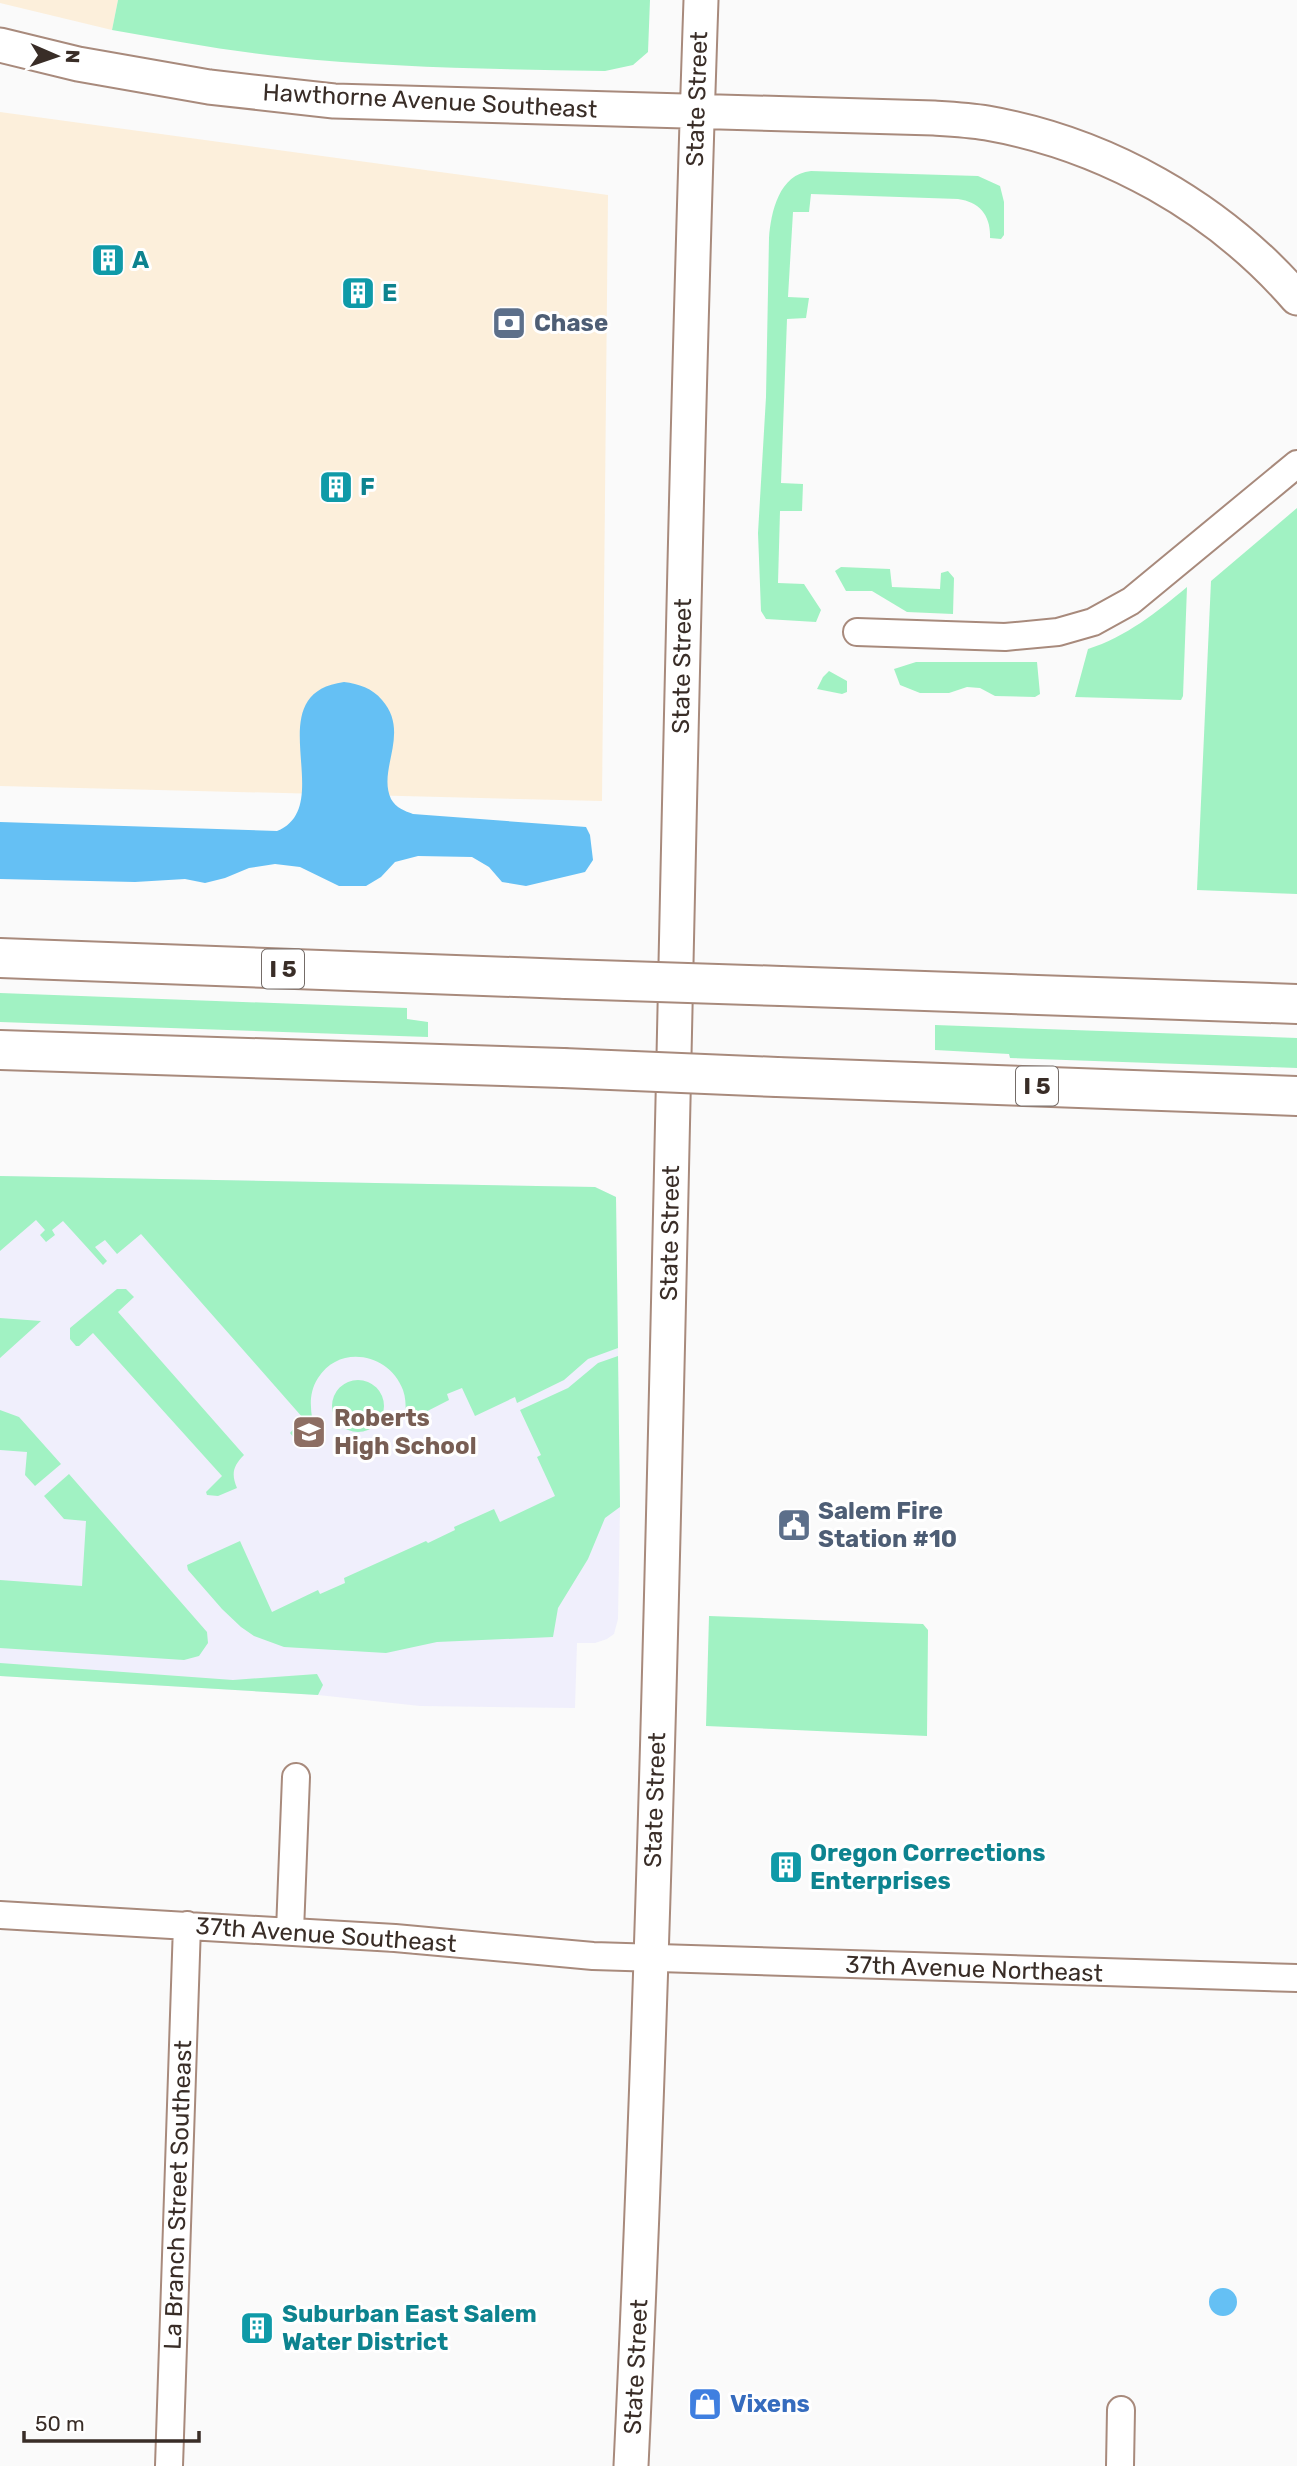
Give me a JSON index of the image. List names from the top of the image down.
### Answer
{
  "streets": {
    "highway": ["I 5"],
    "main road": ["State Street", "Hawthorne Avenue Southeast"],
    "street": ["37th Avenue Southeast", "37th Avenue Northeast", "La Branch Street Southeast"]
  },
  "crossings": [
    ["State Street", "Hawthorne Avenue Southeast"],
    ["State Street", "37th Avenue Southeast"],
    ["State Street", "37th Avenue Northeast"],
    ["37th Avenue Southeast", "37th Avenue Northeast"],
    ["37th Avenue Southeast", "La Branch Street Southeast"]
  ],
  "places": {
    "building": [
      "A",
      "E",
      "F",
      "Oregon Corrections Enterprises",
      "Suburban East Salem Water District"
    ],
    "bank": ["Chase"],
    "school or university": ["Roberts High School"],
    "public building": ["Salem Fire Station #10"],
    "shop": ["Vixens"]
  },
  "scale_bar": "50 m",
  "north": "right"
}
